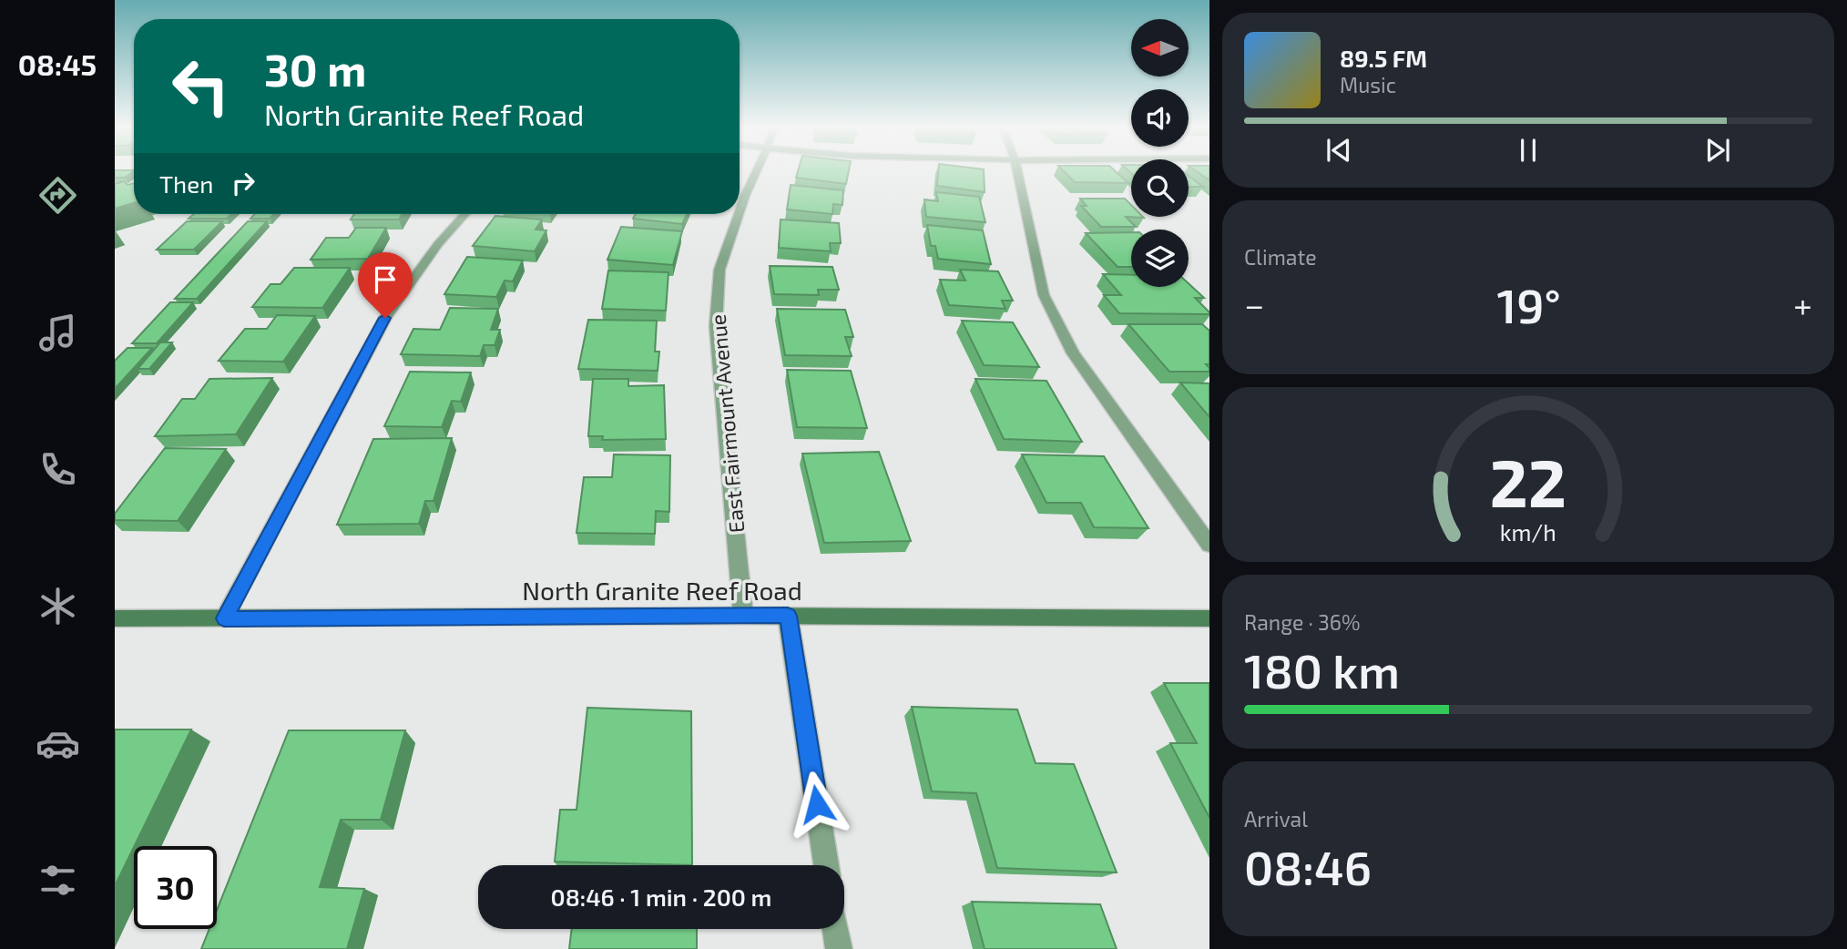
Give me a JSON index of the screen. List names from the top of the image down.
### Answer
{
  "streets": {
    "street": ["East Fairmount Avenue", "North Granite Reef Road"]
  },
  "crossings": [
    ["East Fairmount Avenue", "North Granite Reef Road"]
  ],
  "north": "left",
  "page": {
    "tabs": "08:45",
    "turn": ["30 m", "North Granite Reef Road"],
    "song": ["89.5 FM", "Music"],
    "then": "Then",
    "tile": [
      "Climate",
      ["Range · 36%", "180 km"],
      ["Arrival", "08:46"]
    ],
    "heat": ["−", "19°", "+"],
    "limit": "30",
    "trip": "08:46 · 1 min · 200 m",
    "gauge": ["22", "km/h"]
  }
}
